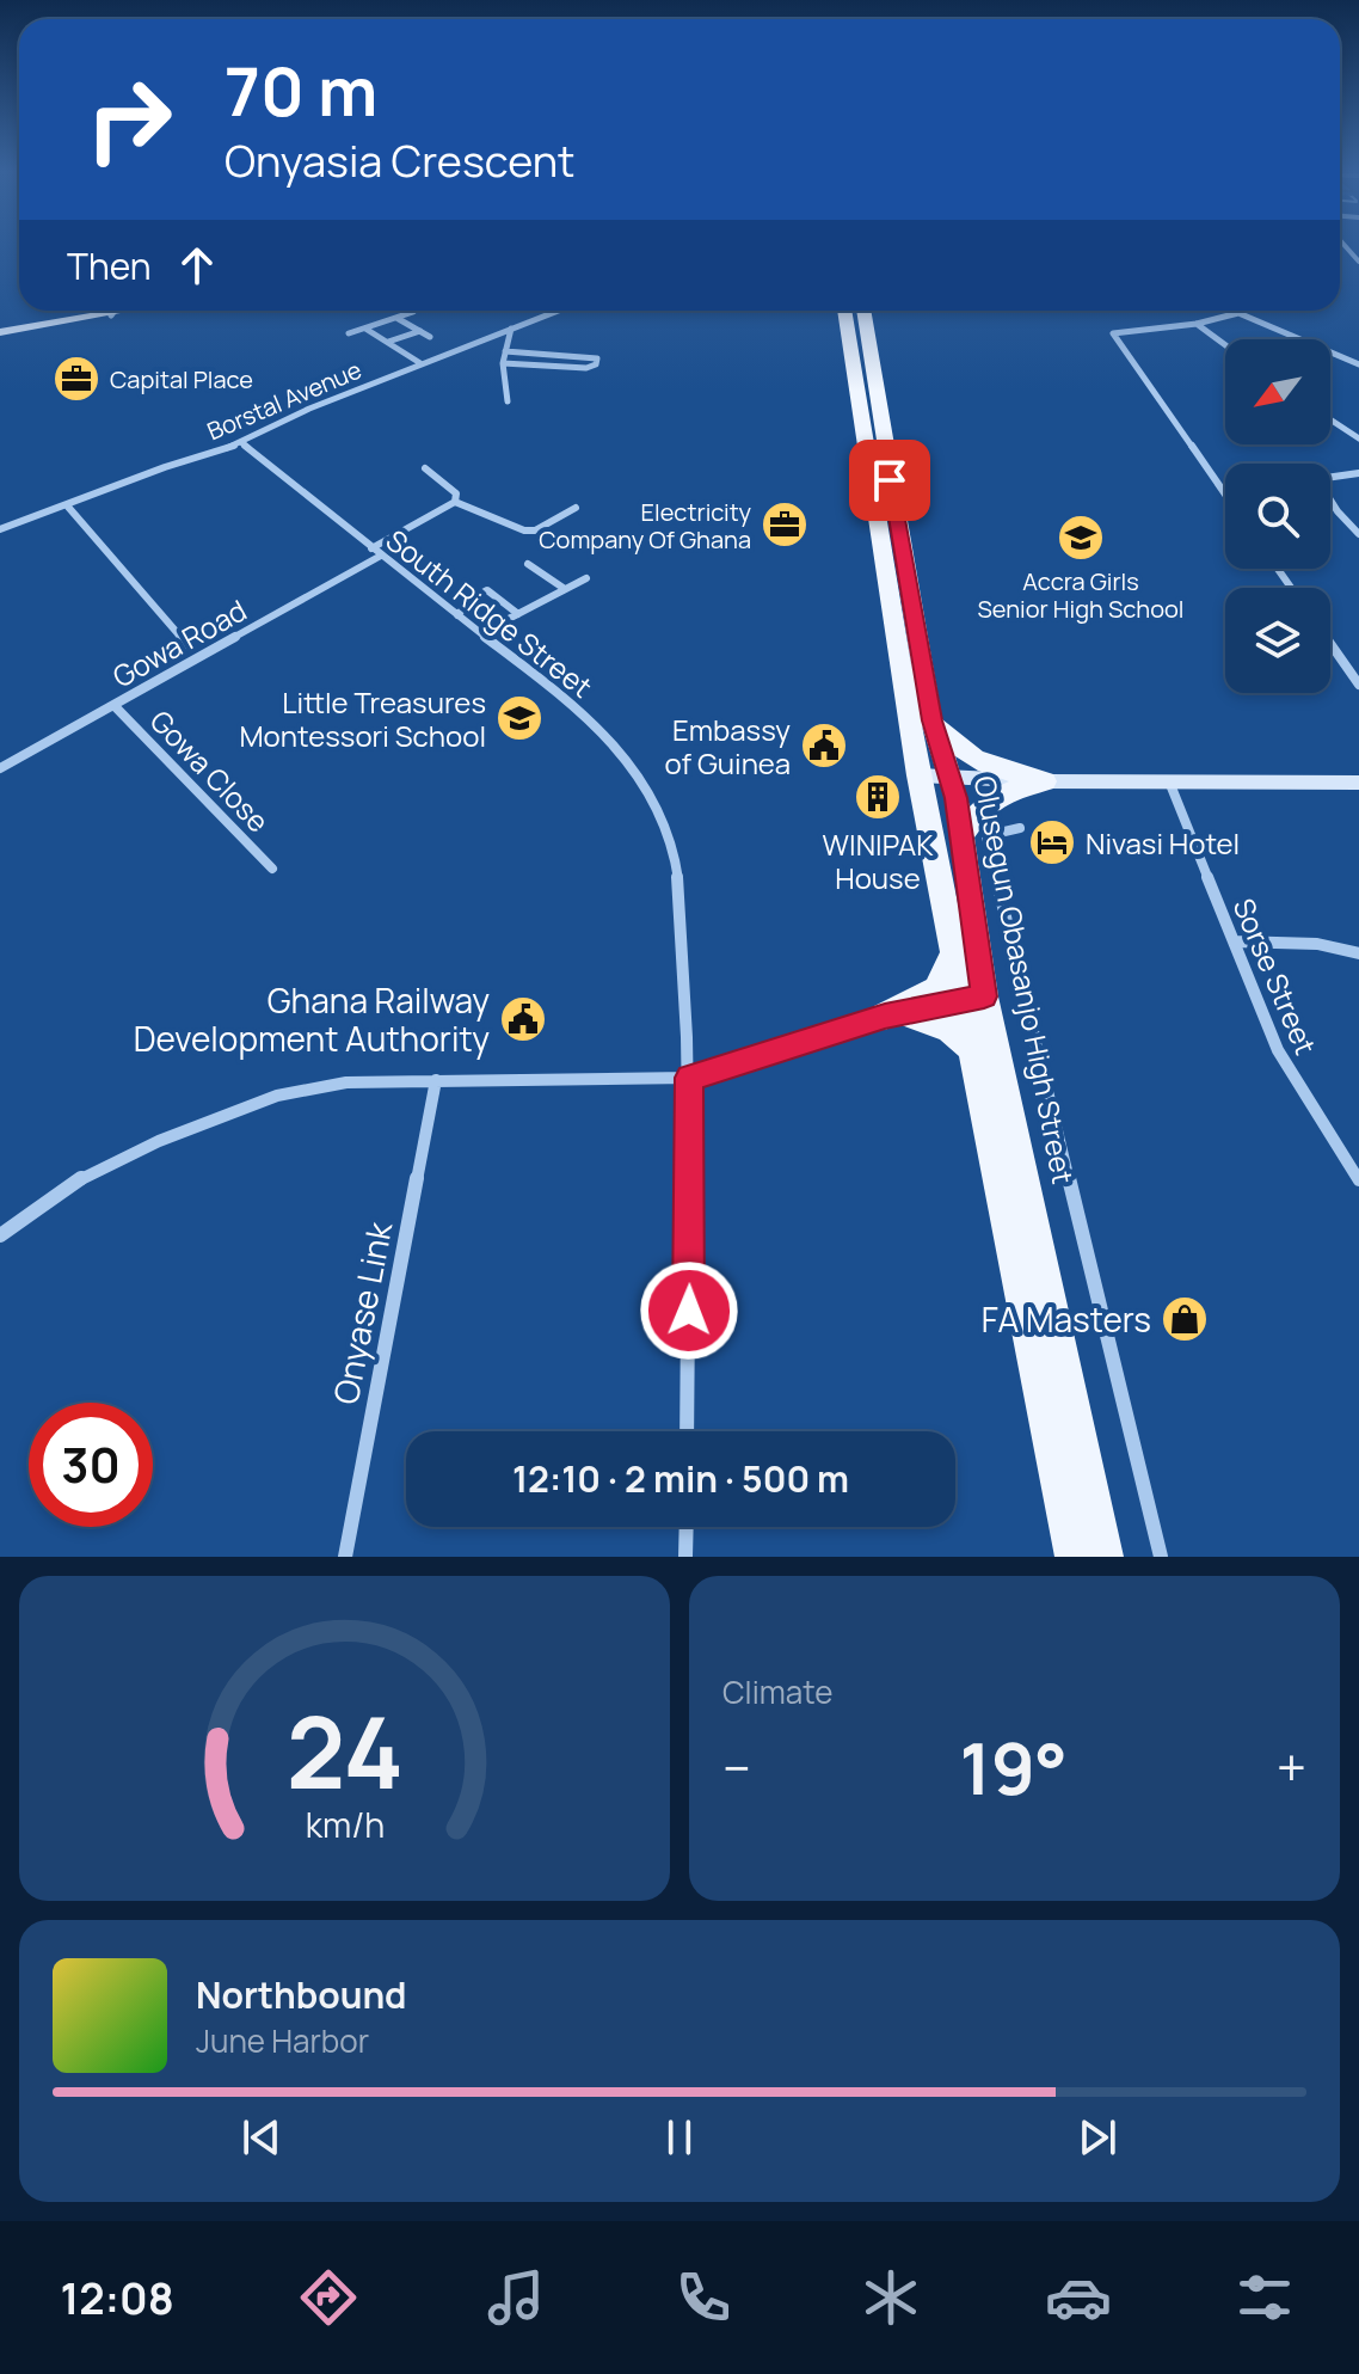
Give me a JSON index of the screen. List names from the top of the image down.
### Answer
{
  "streets": {
    "main road": ["Olusegun Obasanjo High Street"],
    "street": [
      "Borstal Avenue",
      "South Ridge Street",
      "Gowa Road",
      "Gowa Close",
      "Sorse Street",
      "Onyase Link"
    ]
  },
  "crossings": [
    ["Borstal Avenue", "South Ridge Street"],
    ["South Ridge Street", "Gowa Road"],
    ["Gowa Road", "Gowa Close"]
  ],
  "places": {
    "office": ["Capital Place", "Electricity Company Of Ghana"],
    "school or university": ["Accra Girls Senior High School", "Little Treasures Montessori School"],
    "public building": ["Embassy of Guinea", "Ghana Railway Development Authority"],
    "building": ["WINIPAK House"],
    "hotel": ["Nivasi Hotel"],
    "shop": ["FA Masters"]
  },
  "north": "bottom left",
  "page": {
    "turn": ["70 m", "Onyasia Crescent"],
    "then": "Then",
    "limit": "30",
    "trip": "12:10 · 2 min · 500 m",
    "tile": "Climate",
    "heat": ["−", "19°", "+"],
    "song": ["Northbound", "June Harbor"],
    "tabs": "12:08",
    "gauge": ["24", "km/h"]
  }
}
